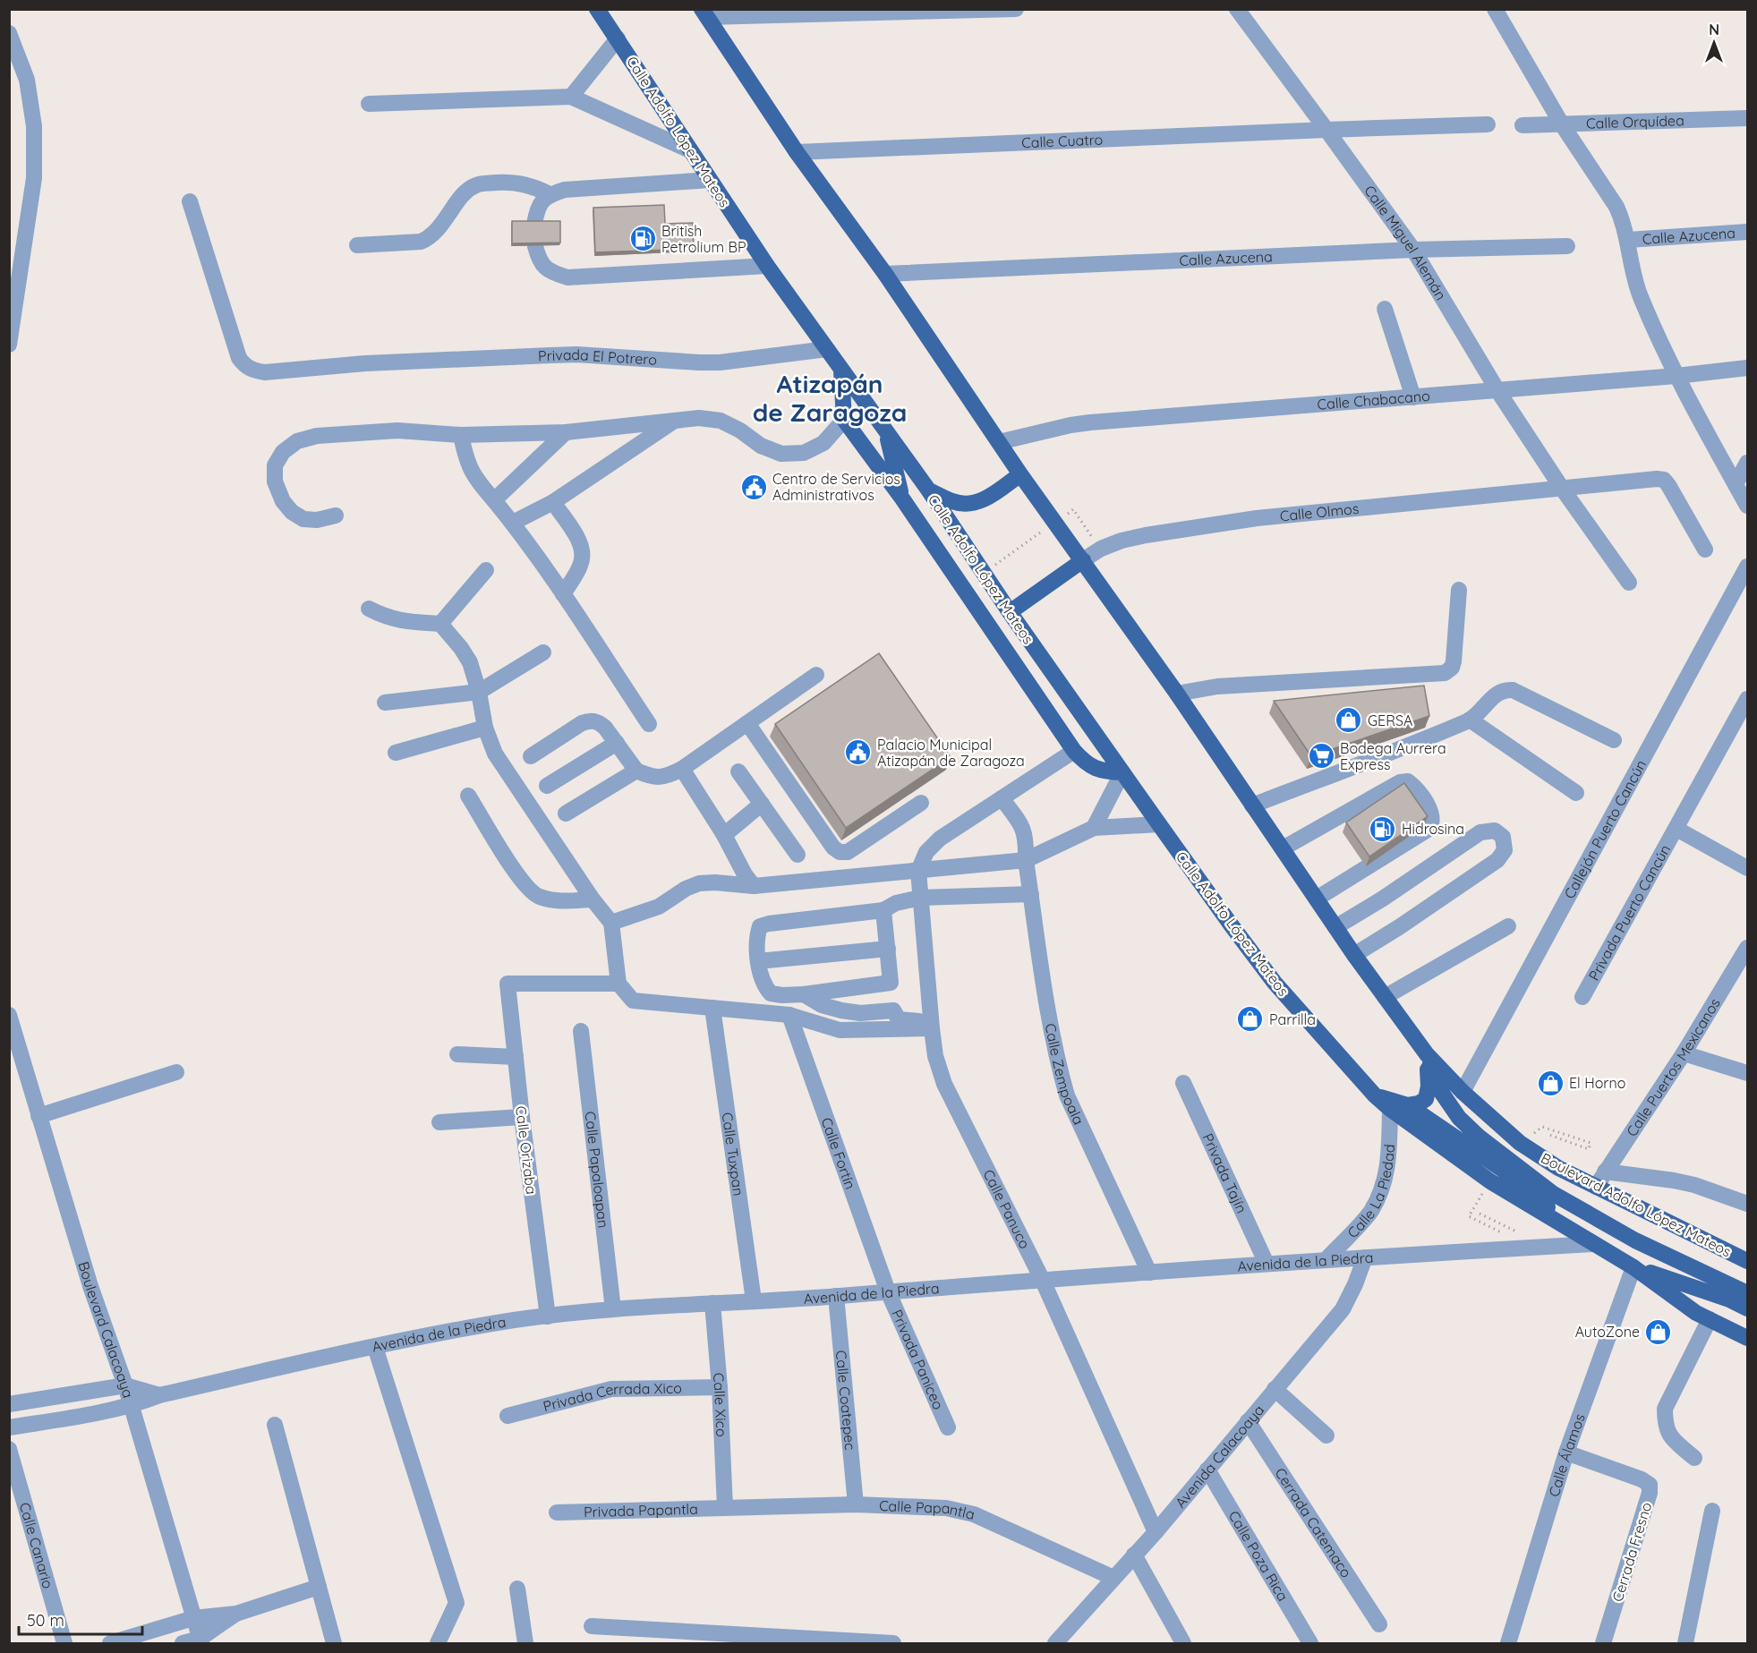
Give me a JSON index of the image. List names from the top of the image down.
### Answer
{
  "streets": {
    "main road": ["Calle Adolfo López Mateos", "Boulevard Adolfo López Mateos"],
    "street": [
      "Calle Orquídea",
      "Calle Cuatro",
      "Calle Azucena",
      "Calle Miguel Alemán",
      "Privada El Potrero",
      "Calle Chabacano",
      "Calle Olmos",
      "Callejón Puerto Cancún",
      "Privada Puerto Cancún",
      "Calle Puertos Mexicanos",
      "Calle Zempoala",
      "Calle Orizaba",
      "Calle Fortín",
      "Calle Tuxpan",
      "Calle Papaloapan",
      "Privada Tajín",
      "Calle La Piedad",
      "Calle Panuco",
      "Avenida de la Piedra",
      "Boulevard Calacoaya",
      "Privada Paniceo",
      "Privada Cerrada Xico",
      "Calle Coatepec",
      "Calle Xico",
      "Calle Álamos",
      "Avenida Calacoaya",
      "Privada Papantla",
      "Calle Papantla",
      "Cerrada Catemaco",
      "Calle Canario",
      "Cerrada Fresno",
      "Calle Poza Rica"
    ]
  },
  "crossings": [
    ["Calle Adolfo López Mateos", "Privada El Potrero"],
    ["Calle Adolfo López Mateos", "Calle La Piedad"],
    ["Calle Cuatro", "Calle Miguel Alemán"],
    ["Calle Azucena", "Calle Miguel Alemán"],
    ["Calle Miguel Alemán", "Calle Chabacano"],
    ["Calle Miguel Alemán", "Calle Olmos"],
    ["Callejón Puerto Cancún", "Boulevard Adolfo López Mateos"],
    ["Calle Puertos Mexicanos", "Boulevard Adolfo López Mateos"],
    ["Calle Zempoala", "Avenida de la Piedra"],
    ["Calle Orizaba", "Avenida de la Piedra"],
    ["Calle Fortín", "Avenida de la Piedra"],
    ["Calle Fortín", "Privada Paniceo"],
    ["Calle Tuxpan", "Avenida de la Piedra"],
    ["Calle Papaloapan", "Avenida de la Piedra"],
    ["Privada Tajín", "Avenida de la Piedra"],
    ["Calle La Piedad", "Avenida de la Piedra"],
    ["Calle Panuco", "Avenida de la Piedra"],
    ["Calle Panuco", "Avenida Calacoaya"],
    ["Avenida de la Piedra", "Boulevard Calacoaya"],
    ["Avenida de la Piedra", "Privada Paniceo"],
    ["Avenida de la Piedra", "Calle Coatepec"],
    ["Avenida de la Piedra", "Calle Xico"],
    ["Avenida de la Piedra", "Avenida Calacoaya"],
    ["Privada Cerrada Xico", "Calle Xico"],
    ["Calle Coatepec", "Calle Papantla"],
    ["Calle Xico", "Privada Papantla"],
    ["Calle Xico", "Calle Papantla"],
    ["Calle Álamos", "Cerrada Fresno"],
    ["Avenida Calacoaya", "Calle Papantla"],
    ["Avenida Calacoaya", "Cerrada Catemaco"],
    ["Avenida Calacoaya", "Calle Poza Rica"],
    ["Privada Papantla", "Calle Papantla"]
  ],
  "districts": ["Atizapán de Zaragoza"],
  "places": {
    "fuel station": ["British Petrolium BP", "Hidrosina"],
    "public building": ["Centro de Servicios Administrativos", "Palacio Municipal Atizapán de Zaragoza"],
    "shop": [
      "GERSA",
      "Parrilla",
      "El Horno",
      "AutoZone"
    ],
    "supermarket": ["Bodega Aurrera Express"]
  },
  "scale_bar": "50 m",
  "north": "top"
}
